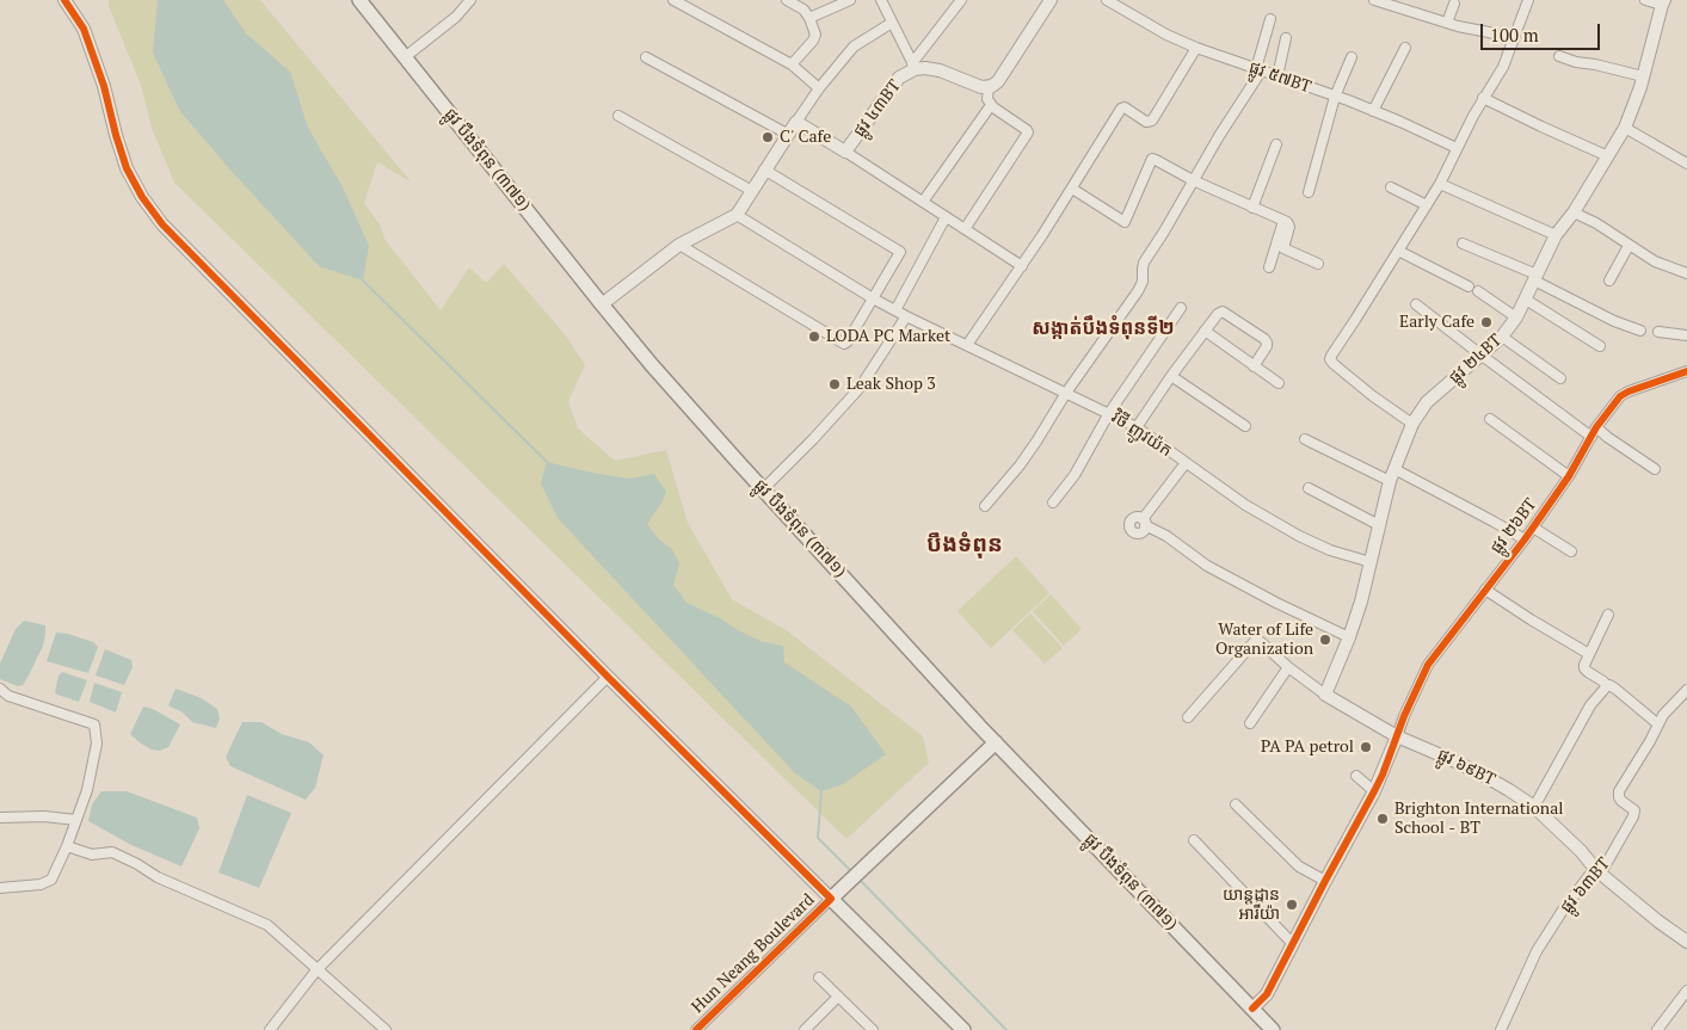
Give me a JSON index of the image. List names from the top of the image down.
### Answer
{
  "streets": {
    "main road": ["ផ្លូវ បឹងទំពុន (៣៧១)", "Hun Neang Boulevard"],
    "street": [
      "ផ្លូវ ៥៧BT",
      "ផ្លូវ ៤៣BT",
      "ផ្លូវ ២៤BT",
      "វិថី ញូវយ៉ក",
      "ផ្លូវ ២៦BT",
      "ផ្លូវ ៦៩BT",
      "ផ្លូវ ៦៣BT"
    ]
  },
  "crossings": [
    ["ផ្លូវ បឹងទំពុន (៣៧១)", "Hun Neang Boulevard"],
    ["ផ្លូវ ២៤BT", "វិថី ញូវយ៉ក"],
    ["ផ្លូវ ២៤BT", "ផ្លូវ ៦៩BT"],
    ["ផ្លូវ ២៦BT", "ផ្លូវ ៦៩BT"],
    ["ផ្លូវ ៦៩BT", "ផ្លូវ ៦៣BT"]
  ],
  "districts": ["សង្កាត់បឹងទំពុនទី២", "បឹងទំពុន"],
  "places": [
    "C' Cafe",
    "Early Cafe",
    "LODA PC Market",
    "Leak Shop 3",
    "Water of Life Organization",
    "PA PA petrol",
    "Brighton International School - BT",
    "យាន្ដដ្ឋាន អារីយ៉ា"
  ],
  "scale_bar": "100 m"
}
